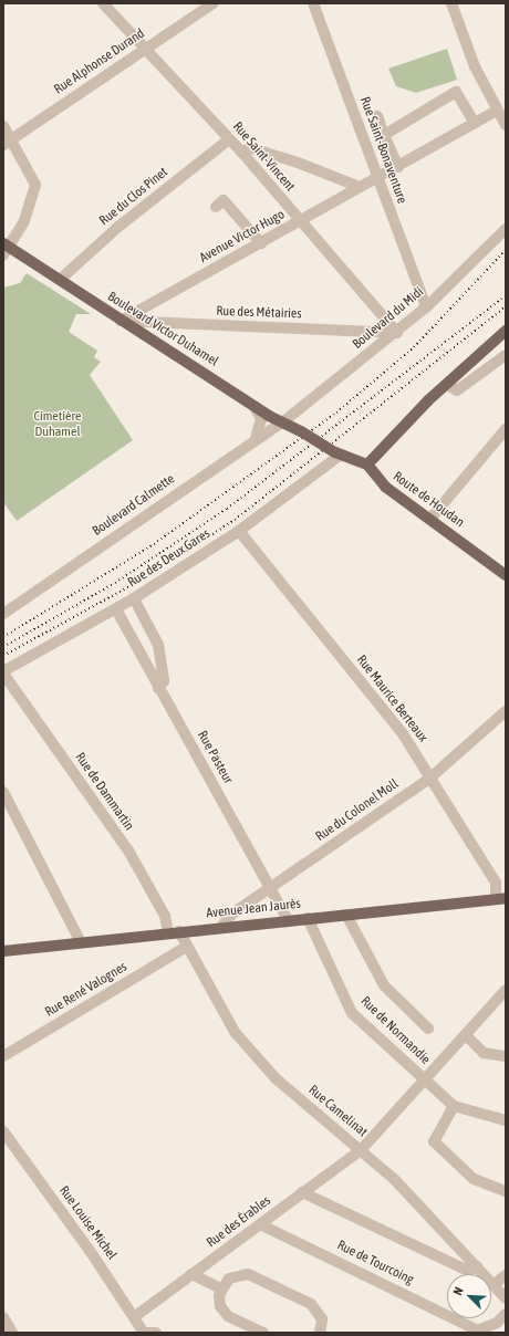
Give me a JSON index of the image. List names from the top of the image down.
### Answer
{
  "streets": {
    "main road": ["Boulevard Victor Duhamel", "Route de Houdan", "Avenue Jean Jaurès"],
    "street": [
      "Rue Alphonse Durand",
      "Rue Saint-Bonaventure",
      "Rue Saint-Vincent",
      "Rue du Clos Pinet",
      "Avenue Victor Hugo",
      "Rue des Métairies",
      "Boulevard du Midi",
      "Boulevard Calmette",
      "Rue des Deux Gares",
      "Rue Maurice Berteaux",
      "Rue Pasteur",
      "Rue de Dammartin",
      "Rue du Colonel Moll",
      "Rue René Valognes",
      "Rue de Normandie",
      "Rue Camelinat",
      "Rue des Érables",
      "Rue Louise Michel",
      "Rue de Tourcoing"
    ]
  },
  "crossings": [
    ["Rue Alphonse Durand", "Rue Saint-Vincent"],
    ["Rue Saint-Bonaventure", "Avenue Victor Hugo"],
    ["Rue Saint-Bonaventure", "Boulevard du Midi"],
    ["Rue Saint-Vincent", "Rue du Clos Pinet"],
    ["Rue Saint-Vincent", "Avenue Victor Hugo"],
    ["Rue Saint-Vincent", "Rue des Métairies"],
    ["Rue Saint-Vincent", "Boulevard du Midi"],
    ["Rue du Clos Pinet", "Boulevard Victor Duhamel"],
    ["Avenue Victor Hugo", "Rue des Métairies"],
    ["Avenue Victor Hugo", "Boulevard Victor Duhamel"],
    ["Rue des Métairies", "Boulevard du Midi"],
    ["Rue des Métairies", "Boulevard Victor Duhamel"],
    ["Boulevard du Midi", "Boulevard Victor Duhamel"],
    ["Boulevard du Midi", "Boulevard Calmette"],
    ["Boulevard Victor Duhamel", "Boulevard Calmette"],
    ["Boulevard Victor Duhamel", "Rue des Deux Gares"],
    ["Rue des Deux Gares", "Rue Maurice Berteaux"],
    ["Rue des Deux Gares", "Rue Pasteur"],
    ["Rue des Deux Gares", "Rue de Dammartin"],
    ["Rue Maurice Berteaux", "Rue du Colonel Moll"],
    ["Rue Maurice Berteaux", "Avenue Jean Jaurès"],
    ["Rue Pasteur", "Rue du Colonel Moll"],
    ["Rue Pasteur", "Avenue Jean Jaurès"],
    ["Rue de Dammartin", "Avenue Jean Jaurès"],
    ["Rue de Dammartin", "Rue Camelinat"],
    ["Rue du Colonel Moll", "Avenue Jean Jaurès"],
    ["Avenue Jean Jaurès", "Rue de Normandie"],
    ["Avenue Jean Jaurès", "Rue Camelinat"],
    ["Rue René Valognes", "Rue Camelinat"],
    ["Rue de Normandie", "Rue des Érables"],
    ["Rue Camelinat", "Rue des Érables"],
    ["Rue des Érables", "Rue Louise Michel"],
    ["Rue des Érables", "Rue de Tourcoing"]
  ],
  "parks": ["Cimetière Duhamel"],
  "north": "top left"
}
